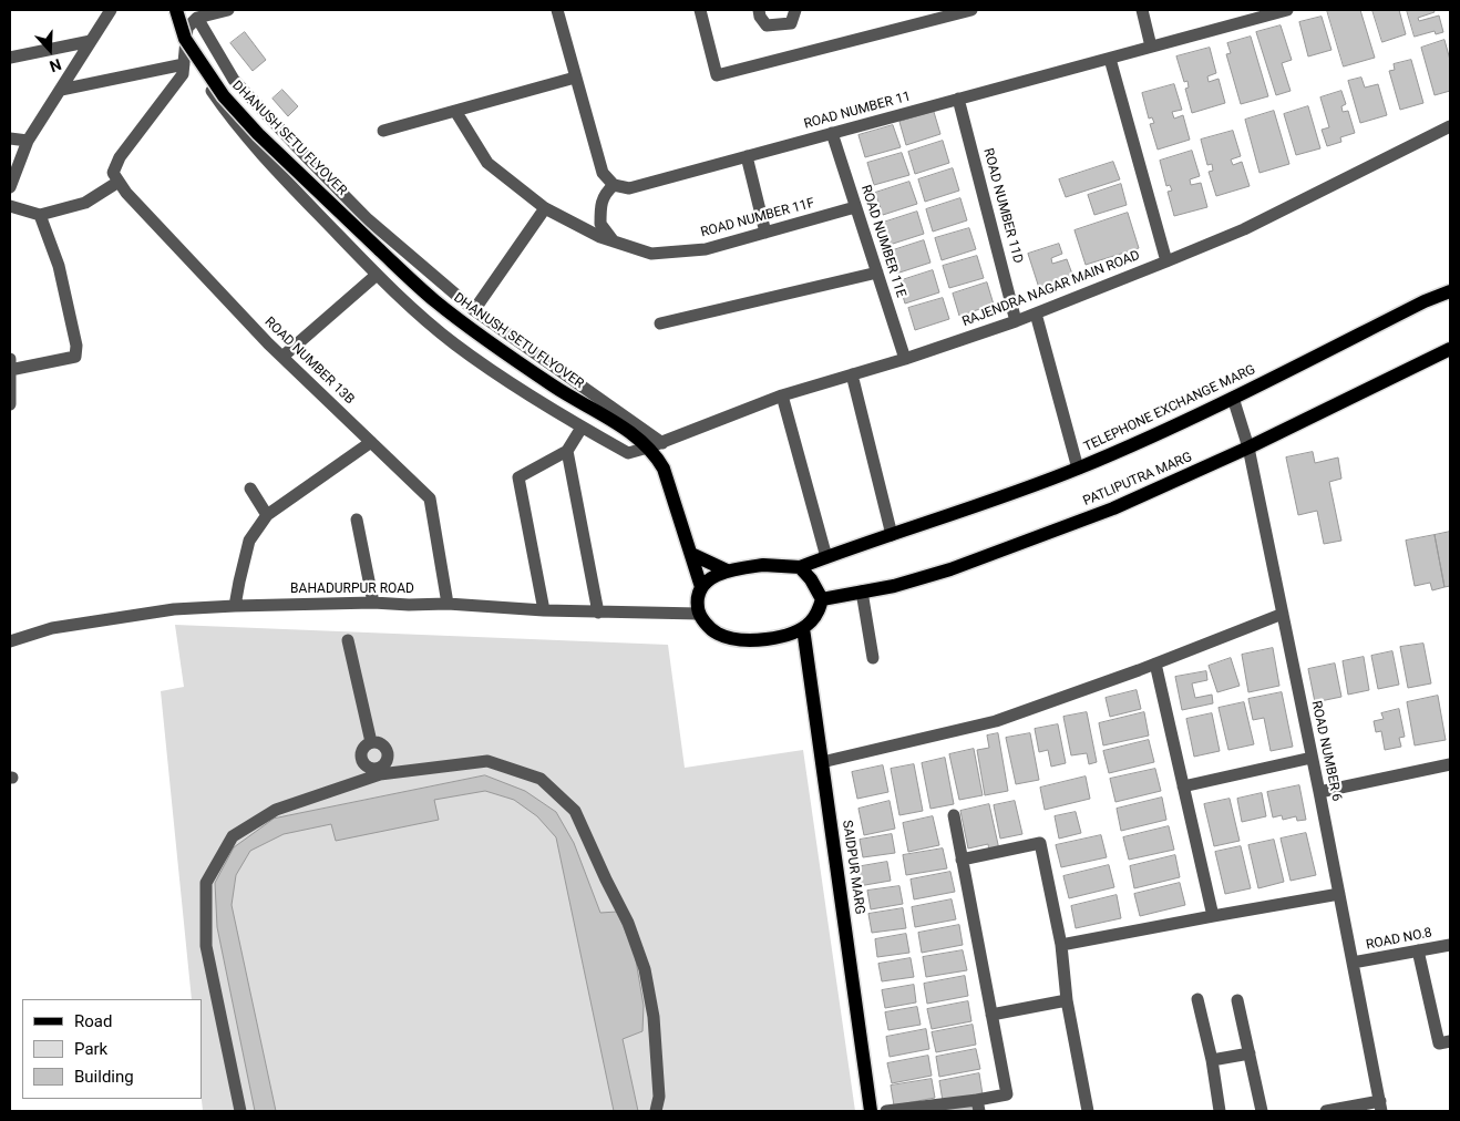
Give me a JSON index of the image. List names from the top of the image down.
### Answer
{
  "streets": {
    "main road": [
      "DHANUSH SETU FLYOVER",
      "TELEPHONE EXCHANGE MARG",
      "PATLIPUTRA MARG",
      "SAIDPUR MARG"
    ],
    "street": [
      "ROAD NUMBER 11",
      "ROAD NUMBER 11D",
      "ROAD NUMBER 11F",
      "ROAD NUMBER 11E",
      "RAJENDRA NAGAR MAIN ROAD",
      "ROAD NUMBER 13B",
      "BAHADURPUR ROAD",
      "ROAD NUMBER 6",
      "ROAD NO.8"
    ]
  },
  "crossings": [
    ["ROAD NUMBER 11", "ROAD NUMBER 11D"],
    ["ROAD NUMBER 11", "ROAD NUMBER 11E"],
    ["DHANUSH SETU FLYOVER", "RAJENDRA NAGAR MAIN ROAD"],
    ["ROAD NUMBER 11D", "RAJENDRA NAGAR MAIN ROAD"],
    ["ROAD NUMBER 11F", "ROAD NUMBER 11E"],
    ["ROAD NUMBER 11E", "RAJENDRA NAGAR MAIN ROAD"],
    ["ROAD NUMBER 13B", "BAHADURPUR ROAD"],
    ["TELEPHONE EXCHANGE MARG", "PATLIPUTRA MARG"],
    ["TELEPHONE EXCHANGE MARG", "BAHADURPUR ROAD"],
    ["TELEPHONE EXCHANGE MARG", "ROAD NUMBER 6"],
    ["TELEPHONE EXCHANGE MARG", "SAIDPUR MARG"],
    ["PATLIPUTRA MARG", "BAHADURPUR ROAD"],
    ["PATLIPUTRA MARG", "ROAD NUMBER 6"],
    ["PATLIPUTRA MARG", "SAIDPUR MARG"],
    ["BAHADURPUR ROAD", "SAIDPUR MARG"],
    ["ROAD NUMBER 6", "ROAD NO.8"]
  ],
  "legend": ["Road", "Park", "Building"],
  "north": "bottom"
}
